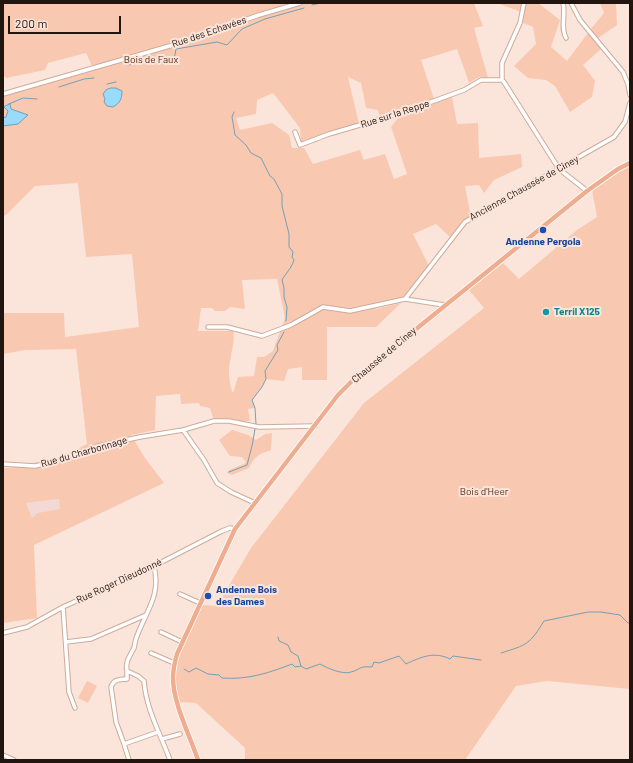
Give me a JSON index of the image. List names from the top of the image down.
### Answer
{
  "streets": {
    "main road": ["Chaussée de Ciney"],
    "street": [
      "Rue des Echavées",
      "Rue sur la Reppe",
      "Ancienne Chaussée de Ciney",
      "Rue du Charbonnage",
      "Rue Roger Dieudonné"
    ]
  },
  "crossings": [
    ["Chaussée de Ciney", "Rue du Charbonnage"],
    ["Chaussée de Ciney", "Rue Roger Dieudonné"]
  ],
  "parks": ["Bois de Faux", "Bois d'Heer"],
  "places": ["Andenne Pergola", "Terril X125", "Andenne Bois des Dames"],
  "scale_bar": "200 m"
}
